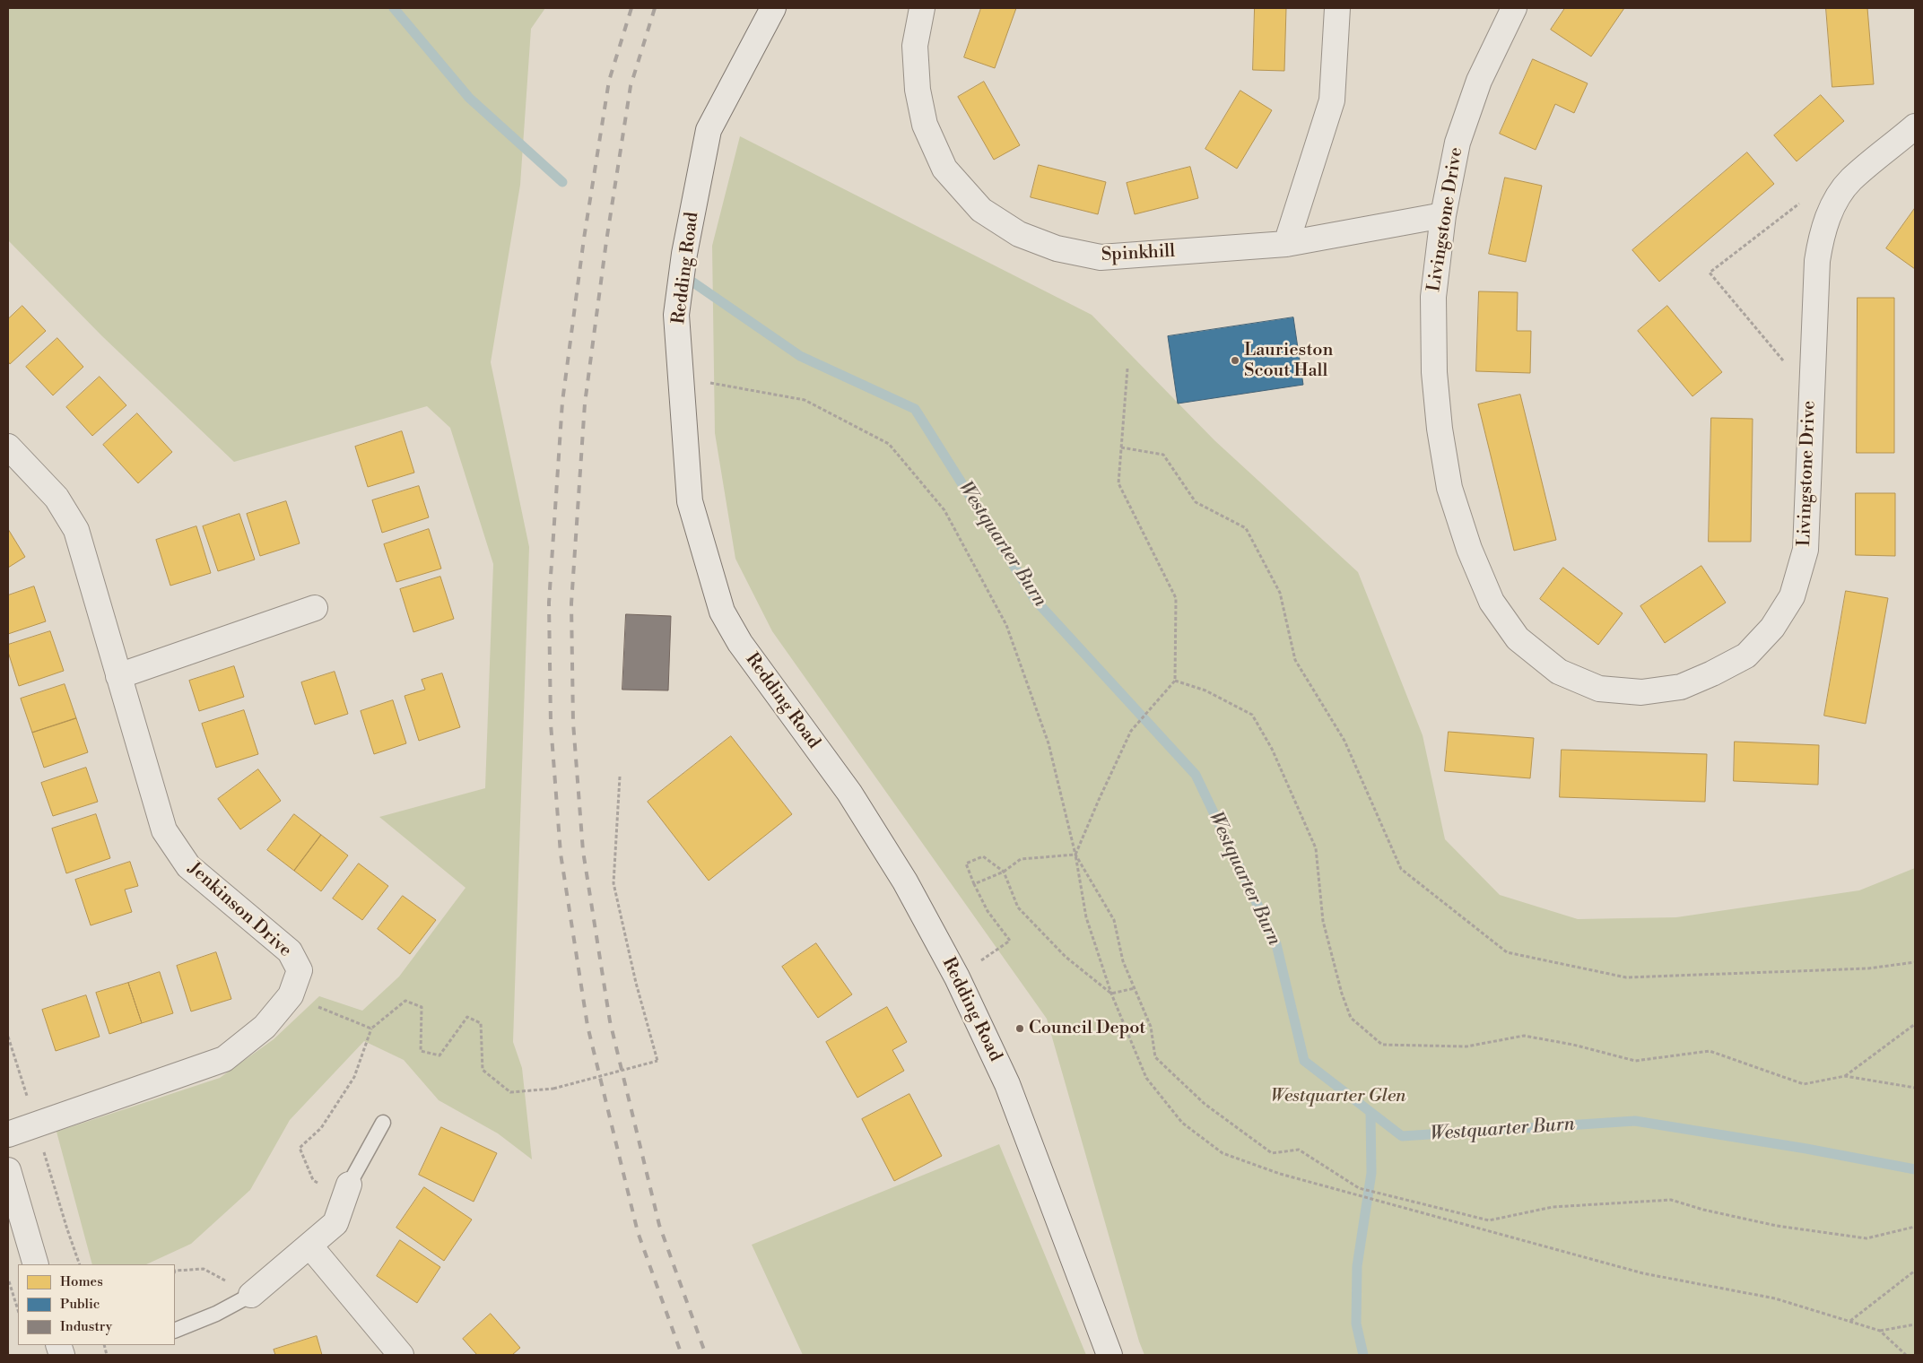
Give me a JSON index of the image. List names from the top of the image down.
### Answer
{
  "streets": {
    "street": [
      "Livingstone Drive",
      "Spinkhill",
      "Redding Road",
      "Jenkinson Drive"
    ]
  },
  "crossings": [
    ["Livingstone Drive", "Spinkhill"]
  ],
  "water": ["Westquarter Burn"],
  "parks": ["Westquarter Glen"],
  "places": ["Laurieston Scout Hall", "Council Depot"],
  "legend": ["Homes", "Public", "Industry"]
}
